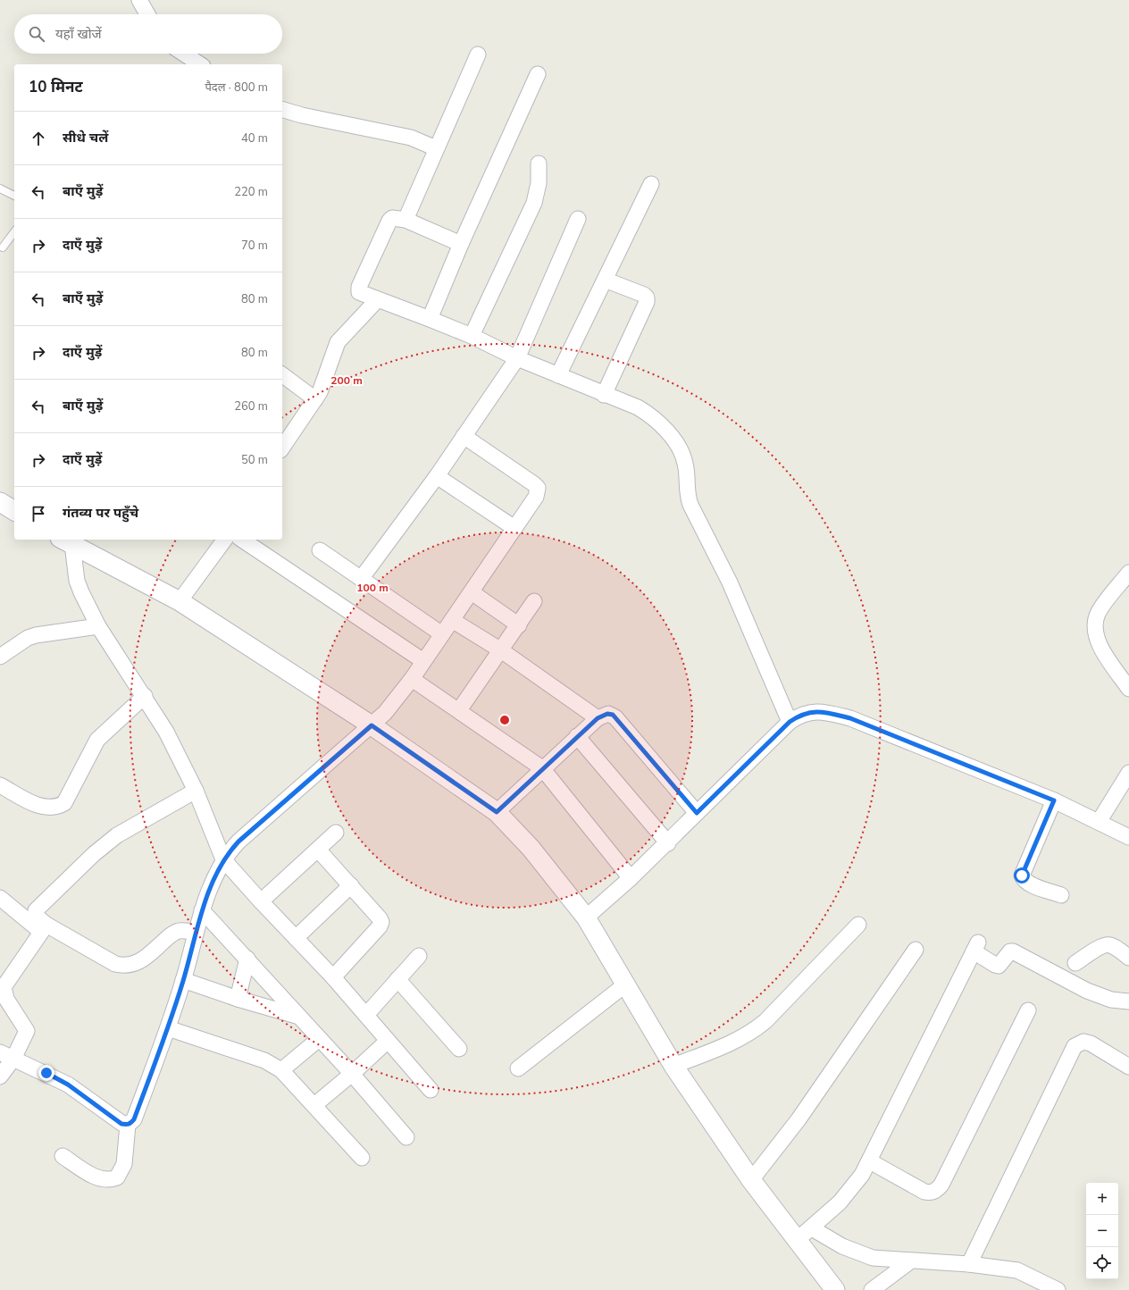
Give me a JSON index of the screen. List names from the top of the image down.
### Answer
{
  "page": {
    "search": "यहाँ खोजें",
    "heading": ["10 मिनट", "पैदल · 800 m"],
    "list": [
      ["सीधे चलें", "40 m"],
      ["बाएँ मुड़ें", "220 m"],
      ["दाएँ मुड़ें", "70 m"],
      ["बाएँ मुड़ें", "80 m"],
      ["दाएँ मुड़ें", "80 m"],
      ["बाएँ मुड़ें", "260 m"],
      ["दाएँ मुड़ें", "50 m"],
      "गंतव्य पर पहुँचे"
    ],
    "map_buttons": ["+", "−"]
  },
  "rings": ["200 m", "100 m"]
}
